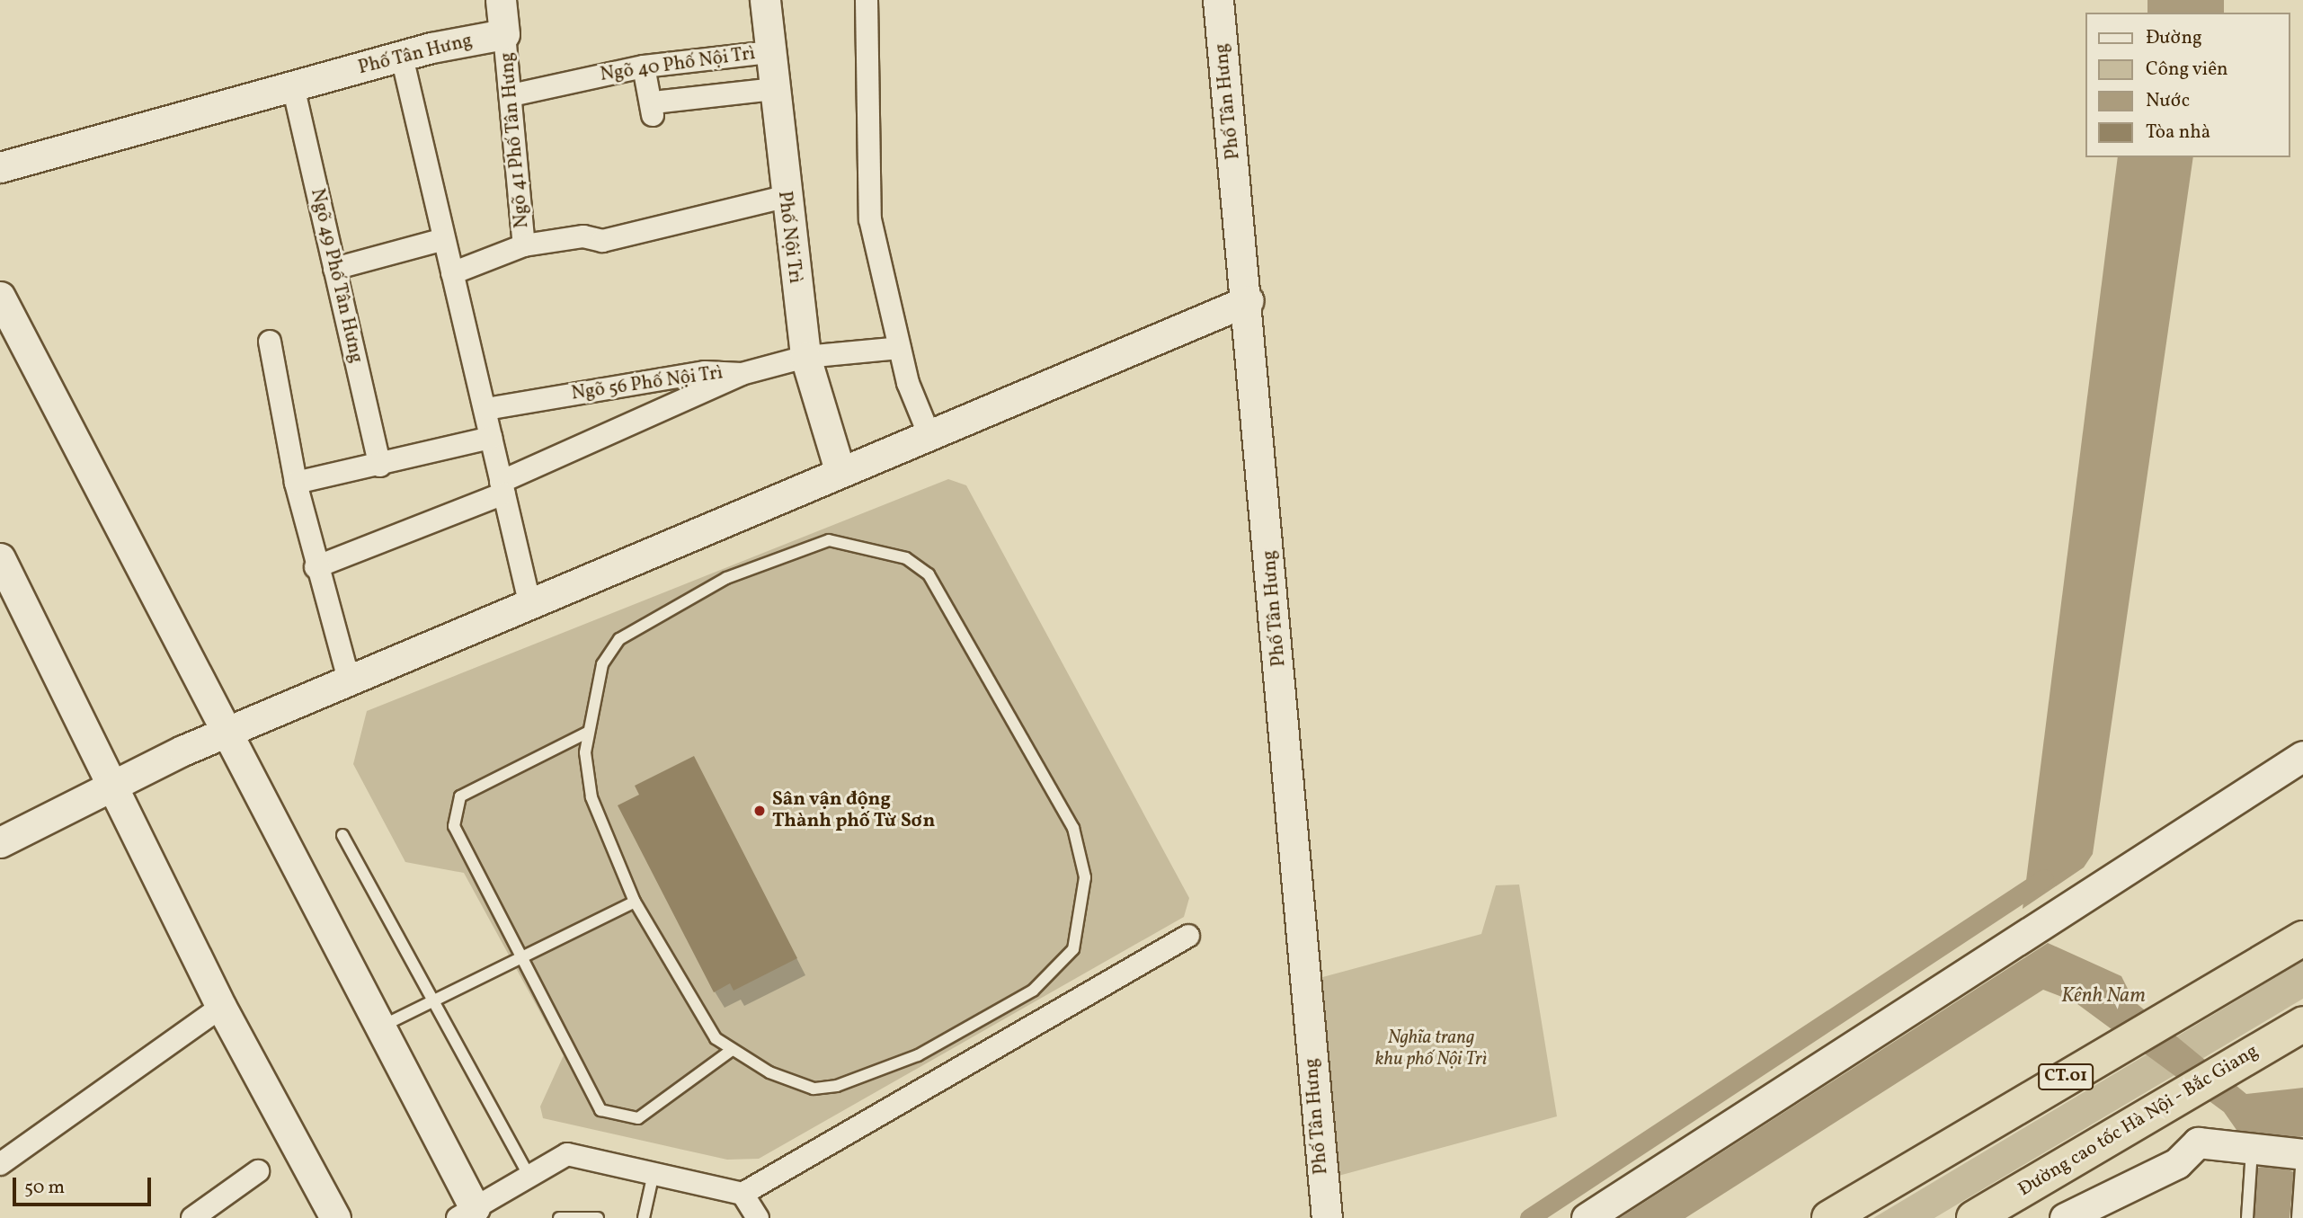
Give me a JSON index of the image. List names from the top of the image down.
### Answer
{
  "streets": {
    "highway": ["CT.01", "Đường cao tốc Hà Nội - Bắc Giang"],
    "street": [
      "Phố Tân Hưng",
      "Ngõ 40 Phố Nội Trì",
      "Ngõ 41 Phố Tân Hưng",
      "Phố Nội Trì",
      "Ngõ 49 Phố Tân Hưng",
      "Ngõ 56 Phố Nội Trì"
    ]
  },
  "crossings": [
    ["Phố Tân Hưng", "Ngõ 41 Phố Tân Hưng"],
    ["Phố Tân Hưng", "Ngõ 49 Phố Tân Hưng"],
    ["Ngõ 40 Phố Nội Trì", "Ngõ 41 Phố Tân Hưng"],
    ["Ngõ 40 Phố Nội Trì", "Phố Nội Trì"],
    ["Phố Nội Trì", "Ngõ 56 Phố Nội Trì"]
  ],
  "water": ["Kênh Nam"],
  "parks": ["Nghĩa trang khu phố Nội Trì"],
  "places": ["Sân vận động Thành phố Từ Sơn"],
  "legend": [
    "Đường",
    "Công viên",
    "Nước",
    "Tòa nhà"
  ],
  "scale_bar": "50 m"
}
